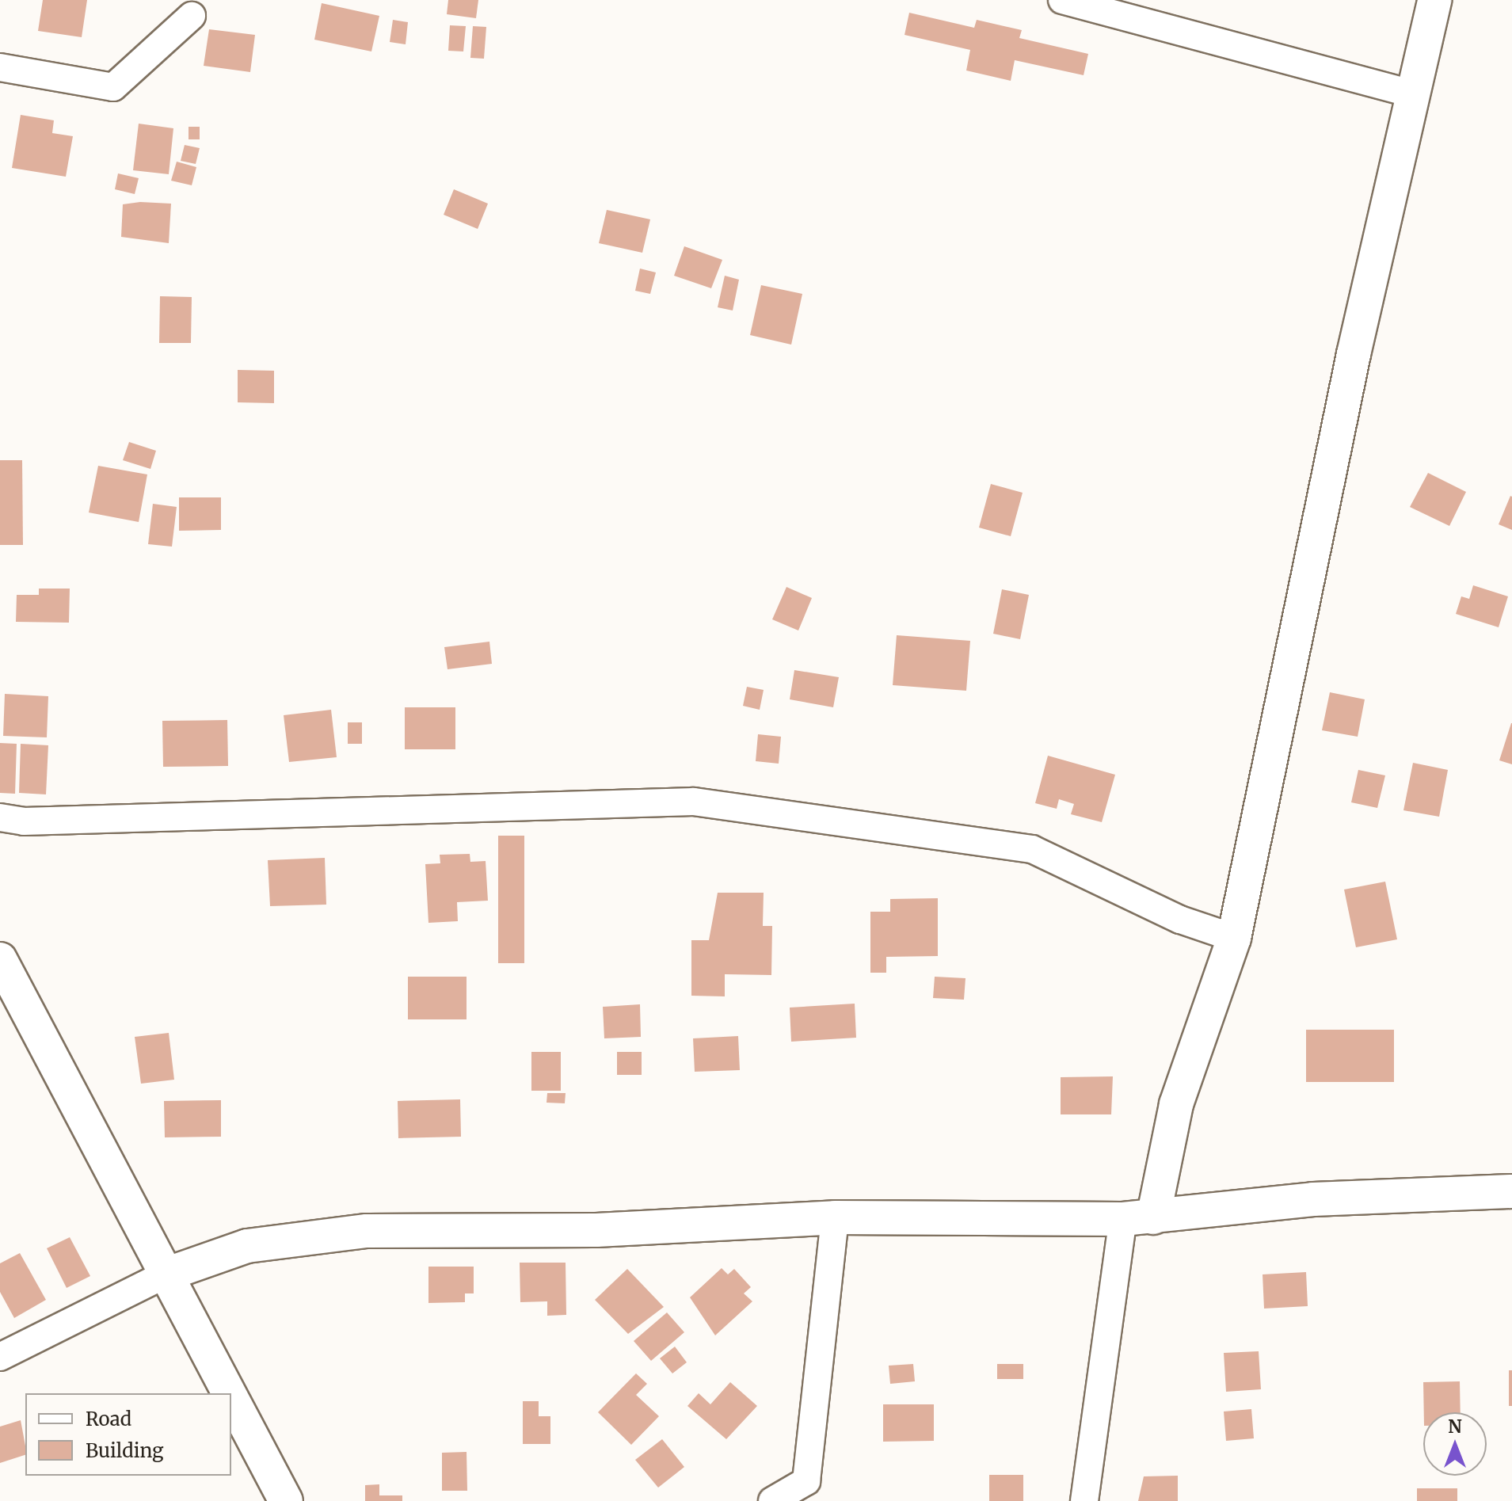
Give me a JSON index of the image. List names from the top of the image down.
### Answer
{
  "legend": ["Road", "Building"],
  "north": "top"
}
